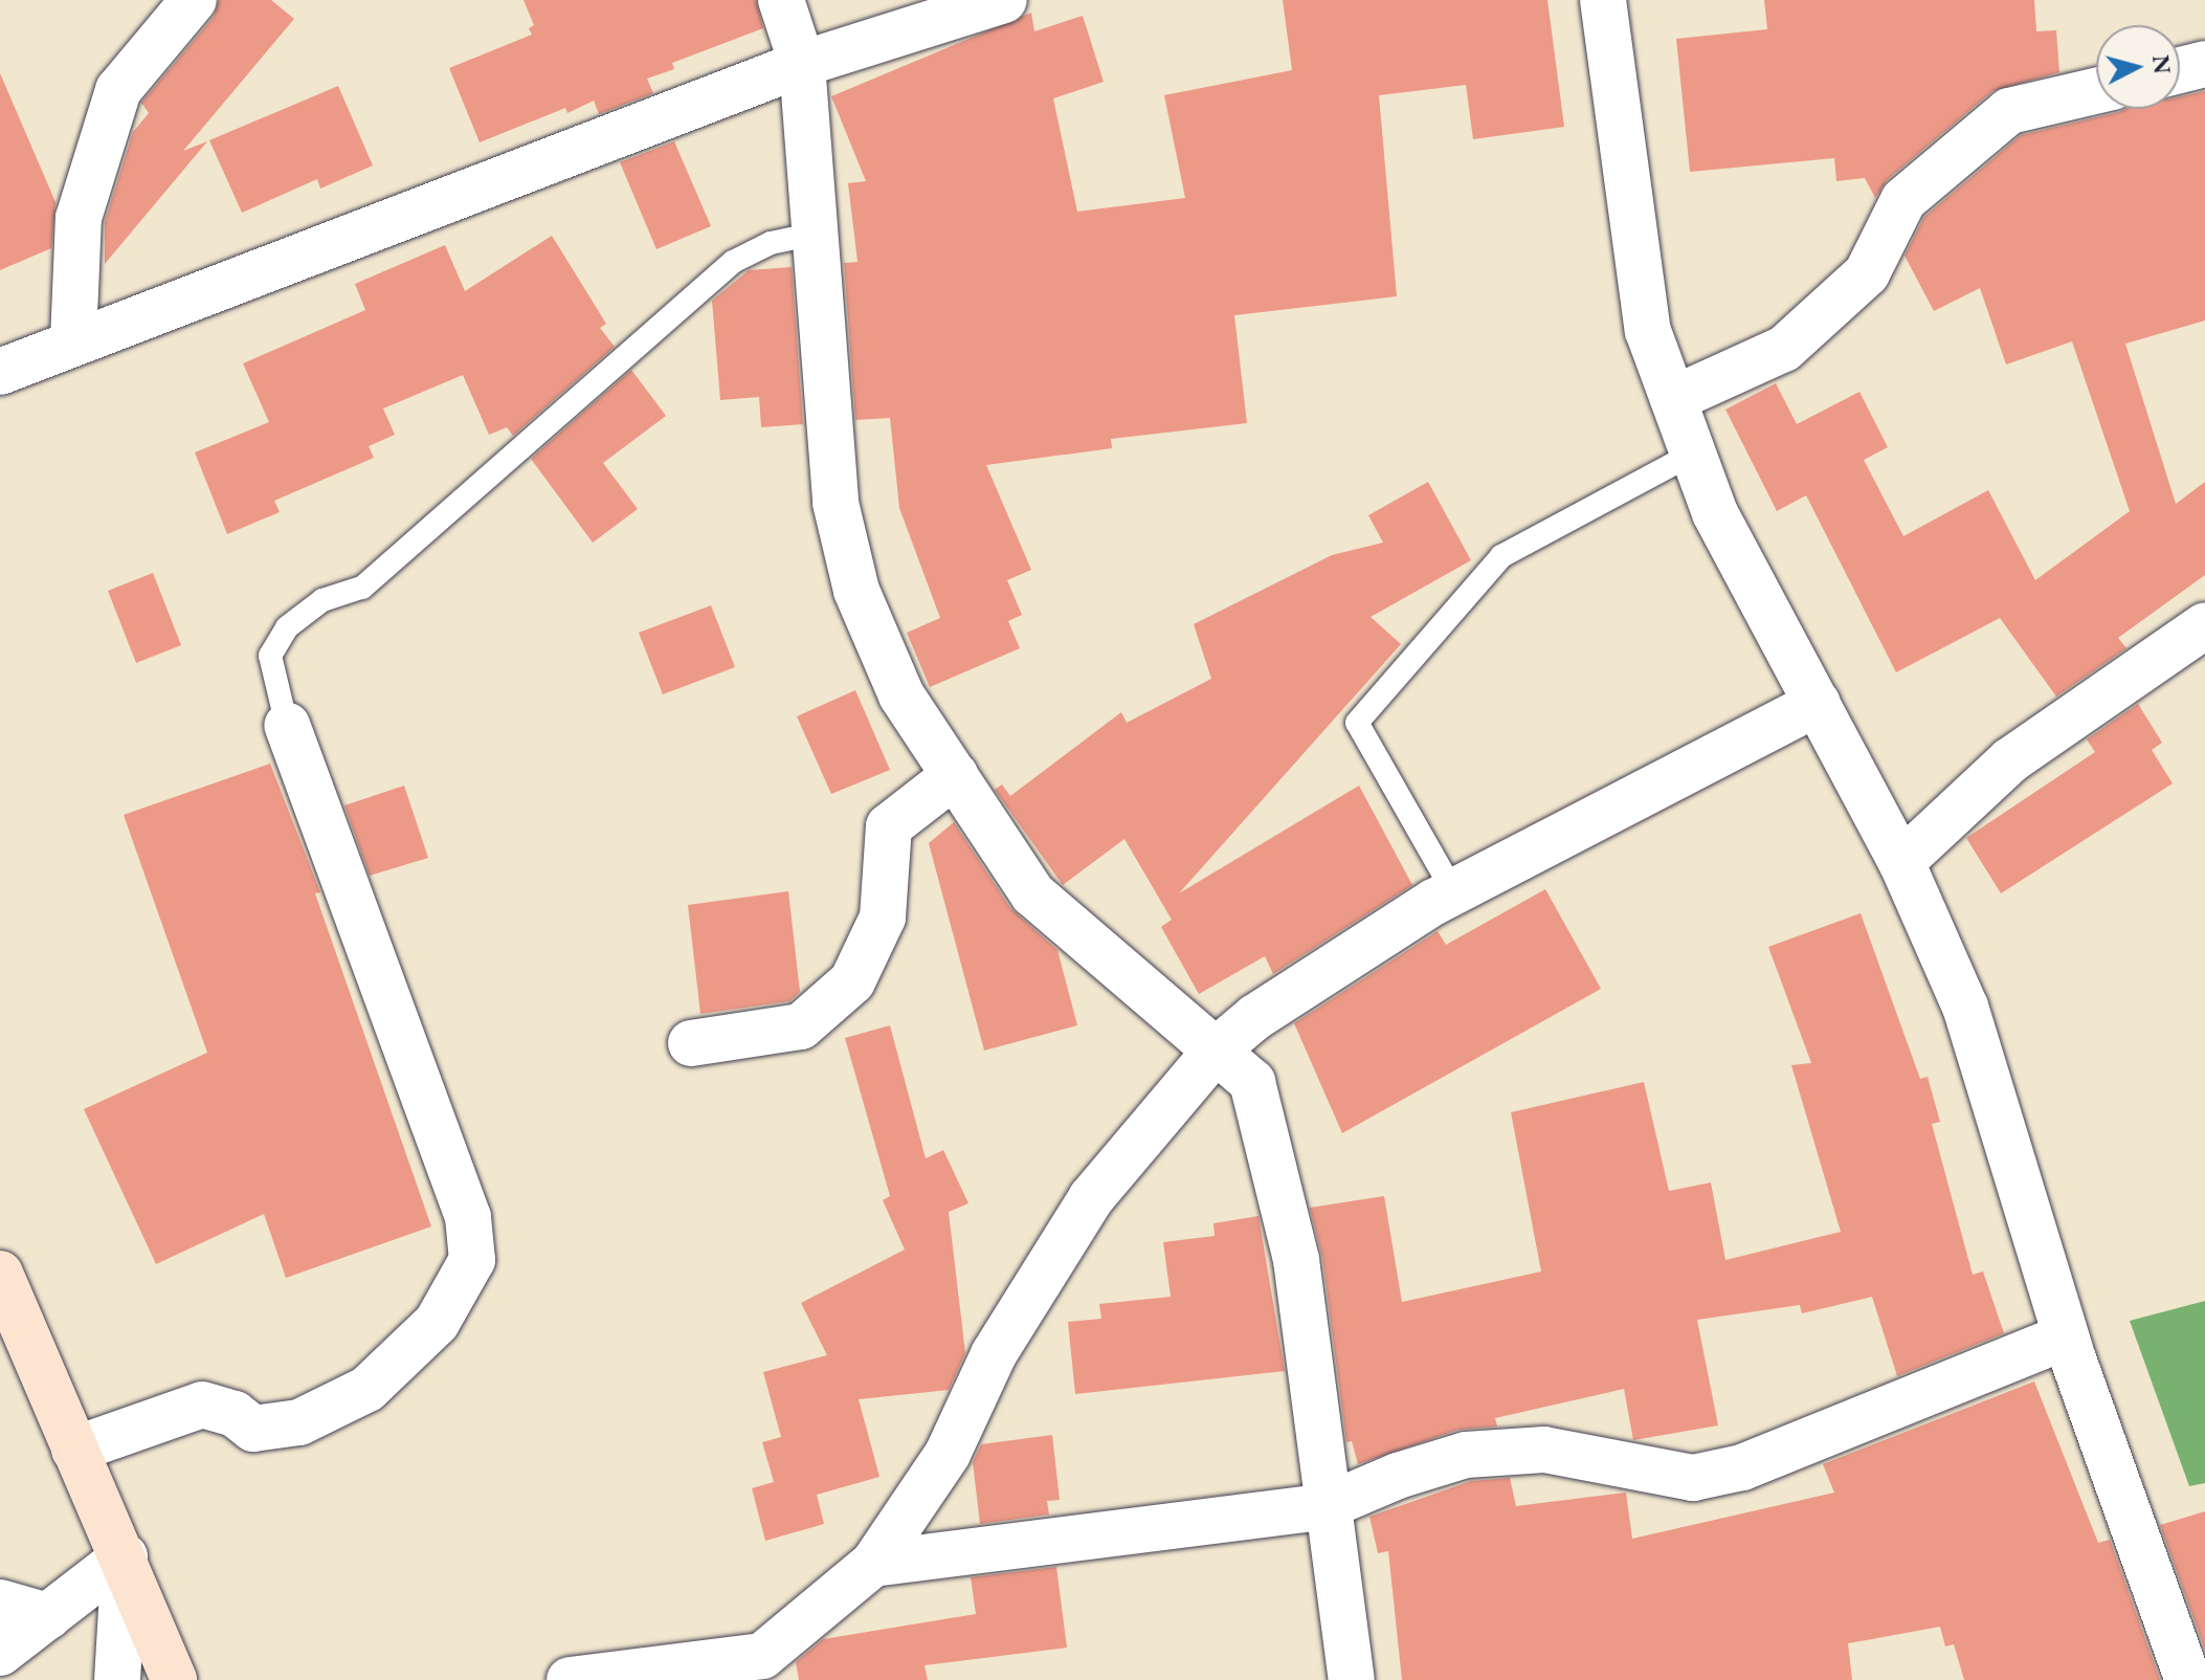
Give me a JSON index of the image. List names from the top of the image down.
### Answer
{
  "north": "right"
}
